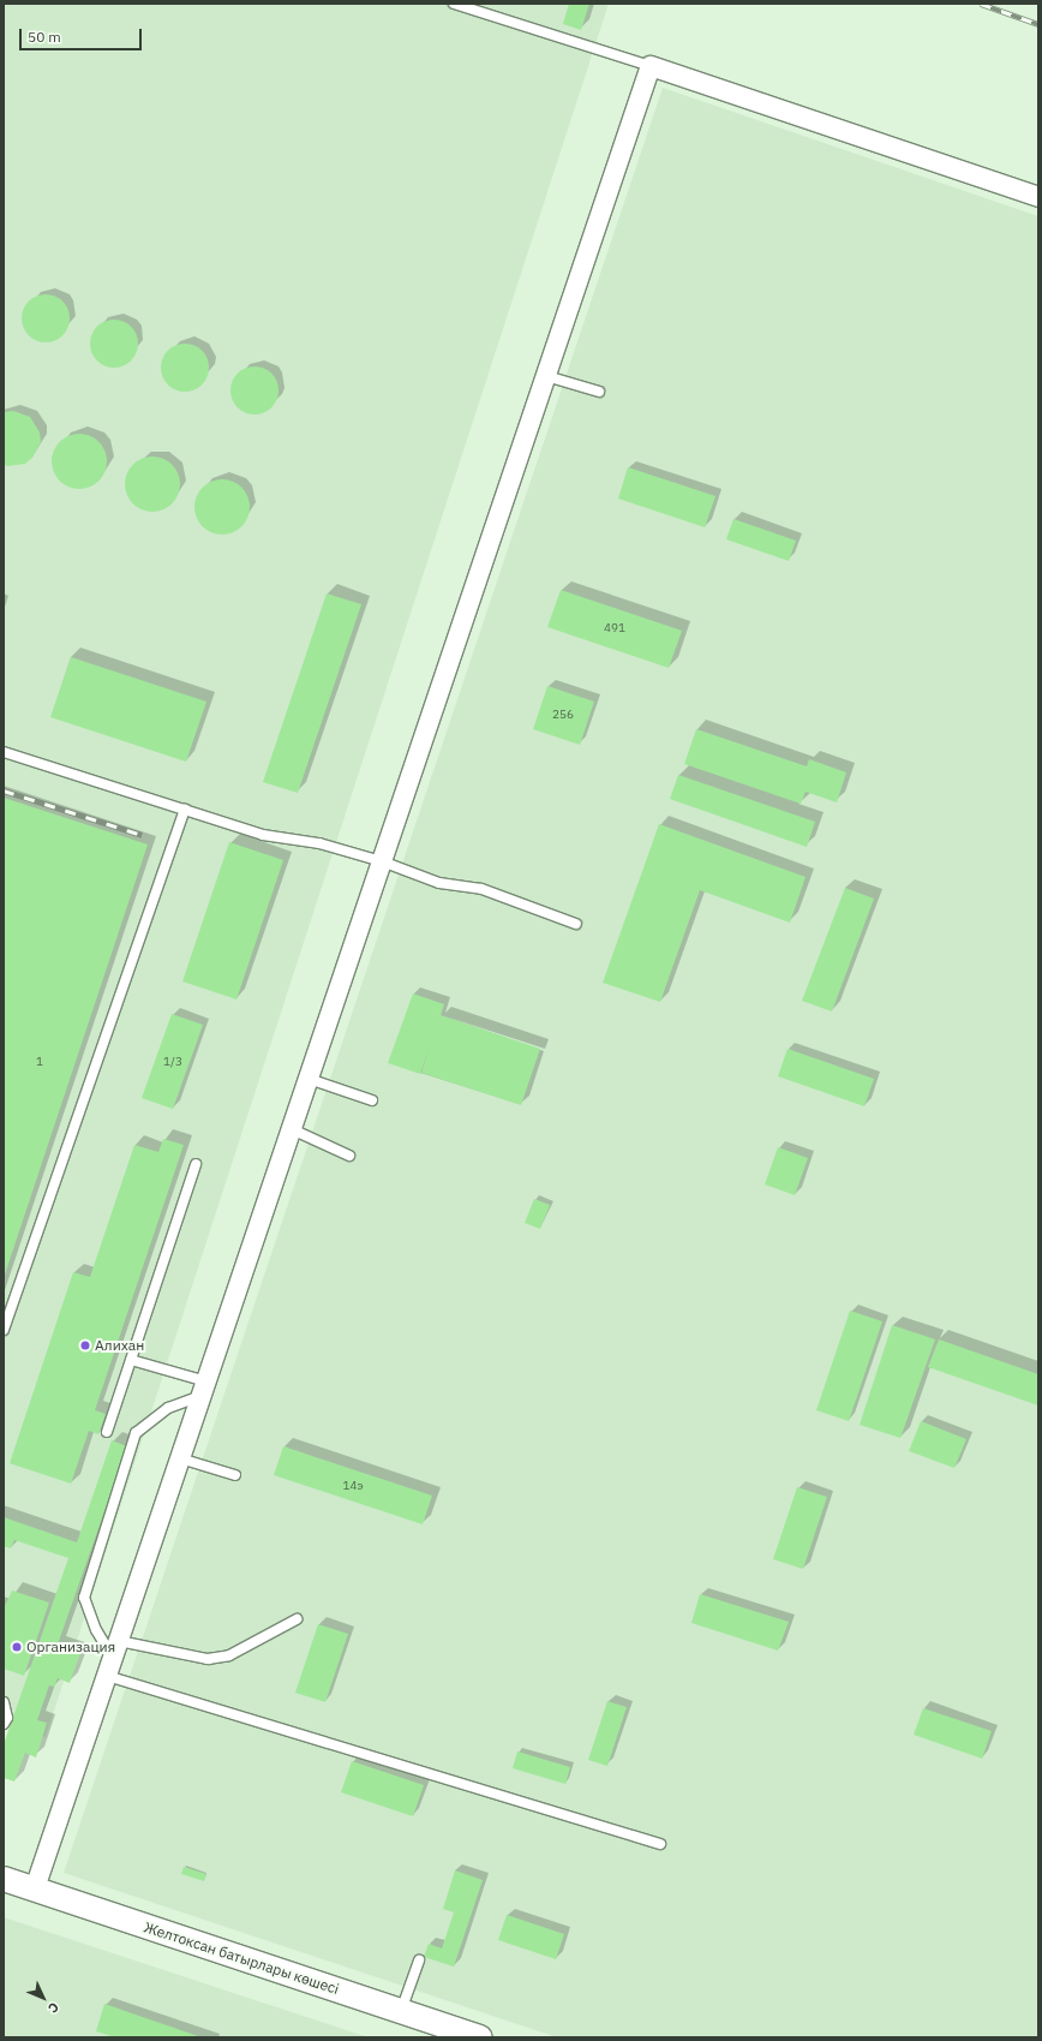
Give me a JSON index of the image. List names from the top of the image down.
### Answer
{
  "streets": {
    "street": ["Желтоксан батырлары көшесі"]
  },
  "places": ["Алихан", "Организация"],
  "house_numbers": [
    "491",
    "256",
    "1",
    "1/3",
    "14э"
  ],
  "scale_bar": "50 m",
  "north": "bottom right"
}
